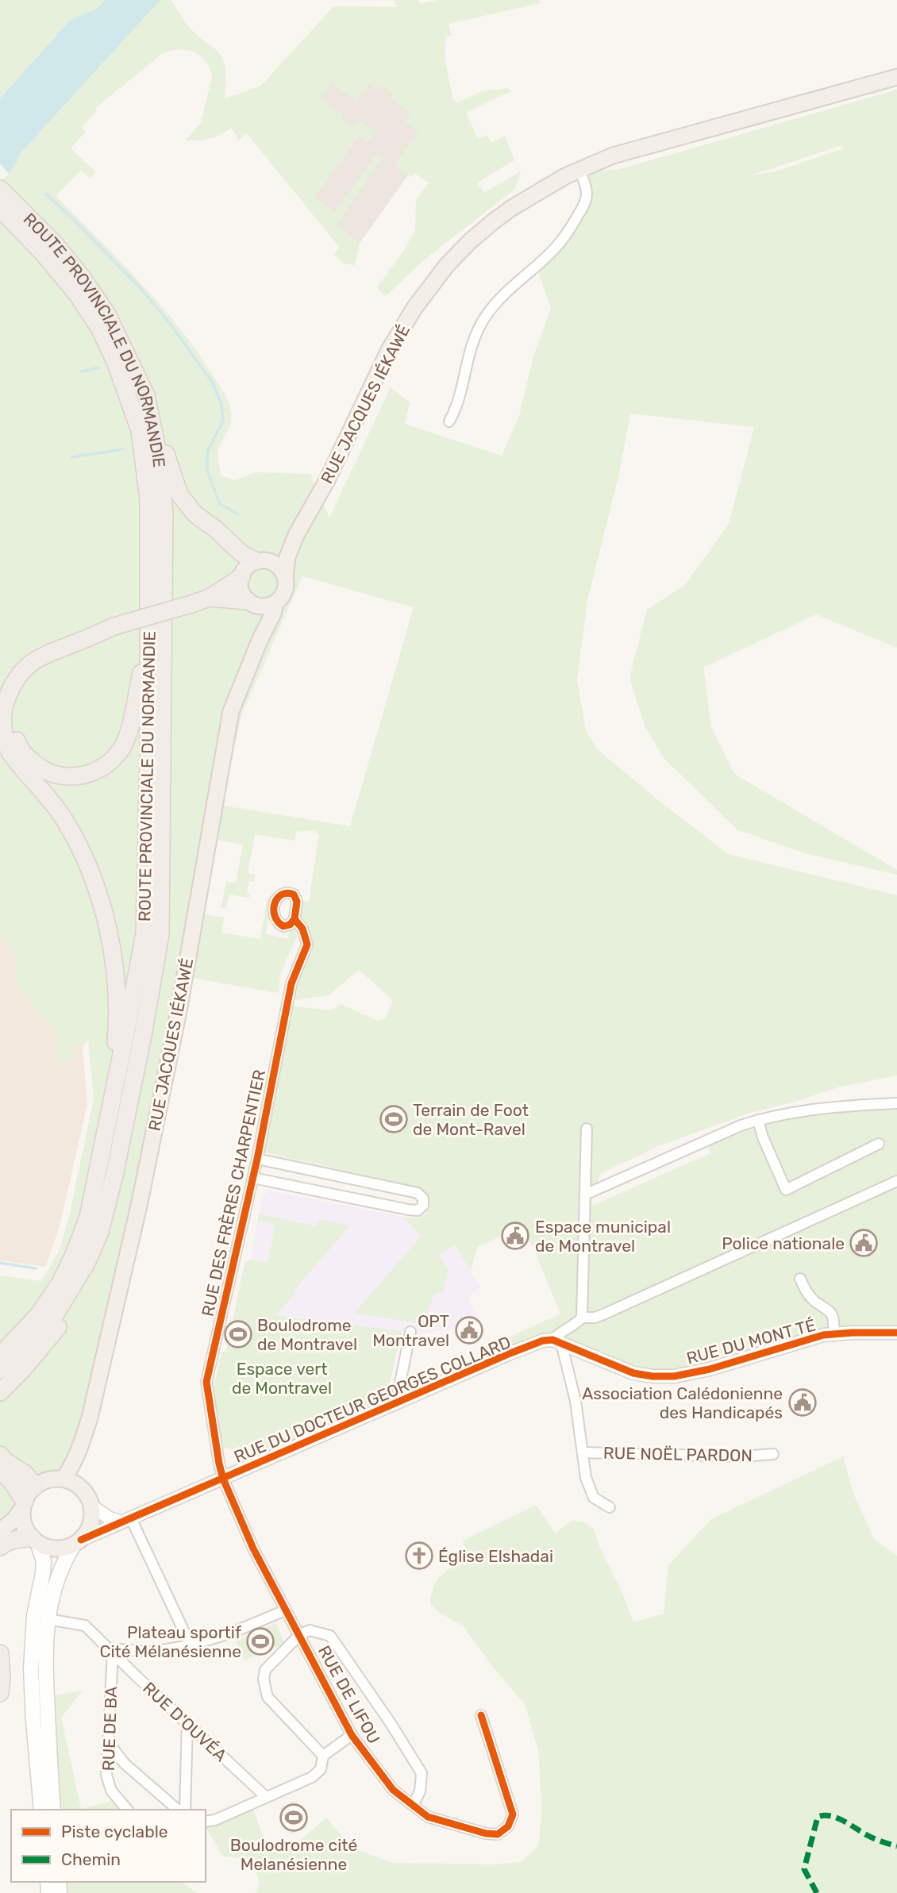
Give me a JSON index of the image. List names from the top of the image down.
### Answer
{
  "streets": {
    "highway": ["ROUTE PROVINCIALE DU NORMANDIE"],
    "main road": ["RUE JACQUES IÉKAWÉ"],
    "street": [
      "RUE DES FRÈRES CHARPENTIER",
      "RUE DU MONT TÉ",
      "RUE DU DOCTEUR GEORGES COLLARD",
      "RUE NOËL PARDON",
      "RUE DE LIFOU",
      "RUE D'OUVÉA",
      "RUE DE BA"
    ]
  },
  "crossings": [
    ["RUE JACQUES IÉKAWÉ", "RUE DU DOCTEUR GEORGES COLLARD"],
    ["RUE DES FRÈRES CHARPENTIER", "RUE DU DOCTEUR GEORGES COLLARD"],
    ["RUE DES FRÈRES CHARPENTIER", "RUE DE LIFOU"],
    ["RUE DU MONT TÉ", "RUE DU DOCTEUR GEORGES COLLARD"],
    ["RUE DU DOCTEUR GEORGES COLLARD", "RUE DE LIFOU"],
    ["RUE D'OUVÉA", "RUE DE BA"]
  ],
  "parks": ["Espace vert de Montravel"],
  "places": {
    "sports": [
      "Terrain de Foot de Mont-Ravel",
      "Boulodrome de Montravel",
      "Plateau sportif Cité Mélanésienne",
      "Boulodrome cité Melanésienne"
    ],
    "public building": [
      "Espace municipal de Montravel",
      "Police nationale",
      "OPT Montravel",
      "Association Calédonienne des Handicapés"
    ],
    "church": ["Église Elshadai"]
  },
  "legend": ["Piste cyclable", "Chemin"]
}
